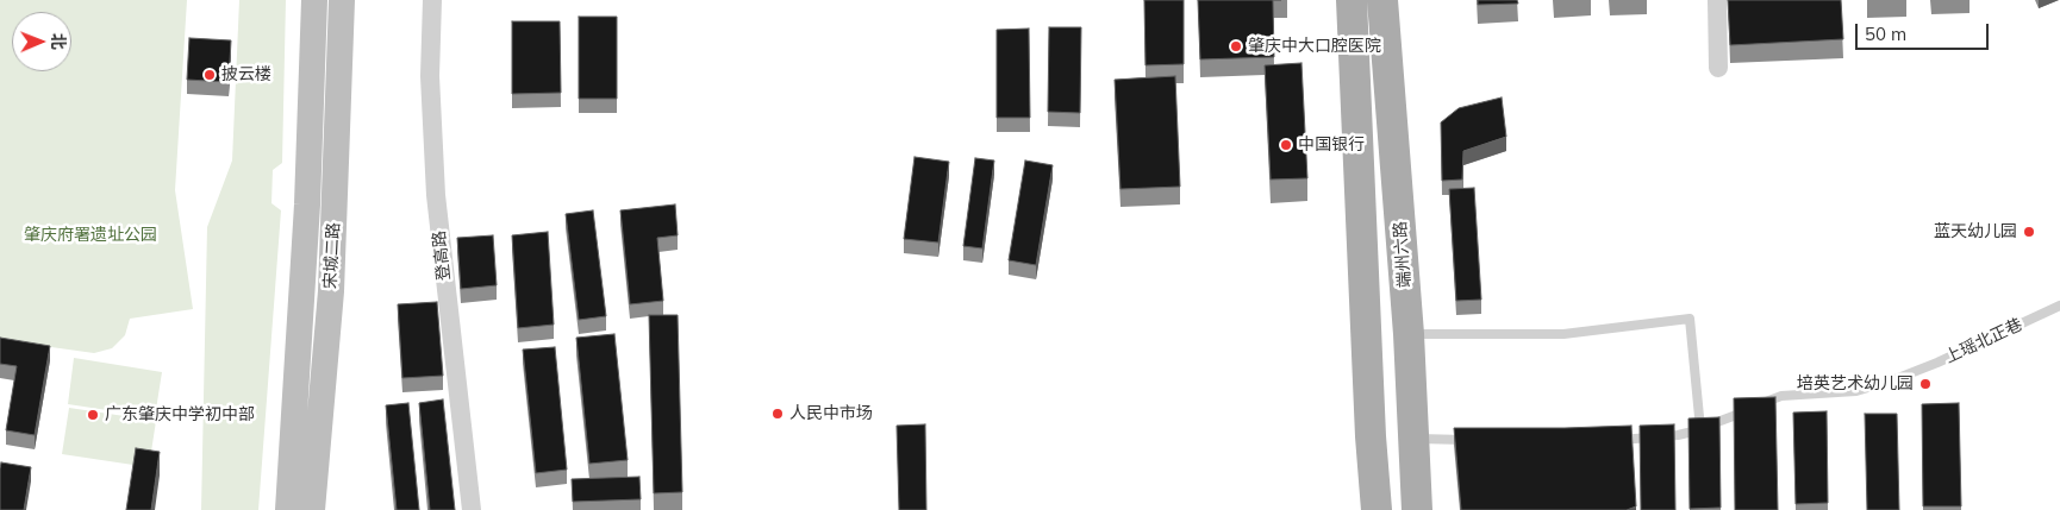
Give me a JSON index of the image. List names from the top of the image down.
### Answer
{
  "streets": {
    "main road": ["端州六路", "宋城二路"],
    "street": ["登高路"],
    "lane": ["上瑶北正巷"]
  },
  "parks": ["肇庆府署遗址公园"],
  "places": [
    "肇庆中大口腔医院",
    "披云楼",
    "中国银行",
    "蓝天幼儿园",
    "培英艺术幼儿园",
    "人民中市场",
    "广东肇庆中学初中部"
  ],
  "scale_bar": "50 m",
  "north": "right"
}
